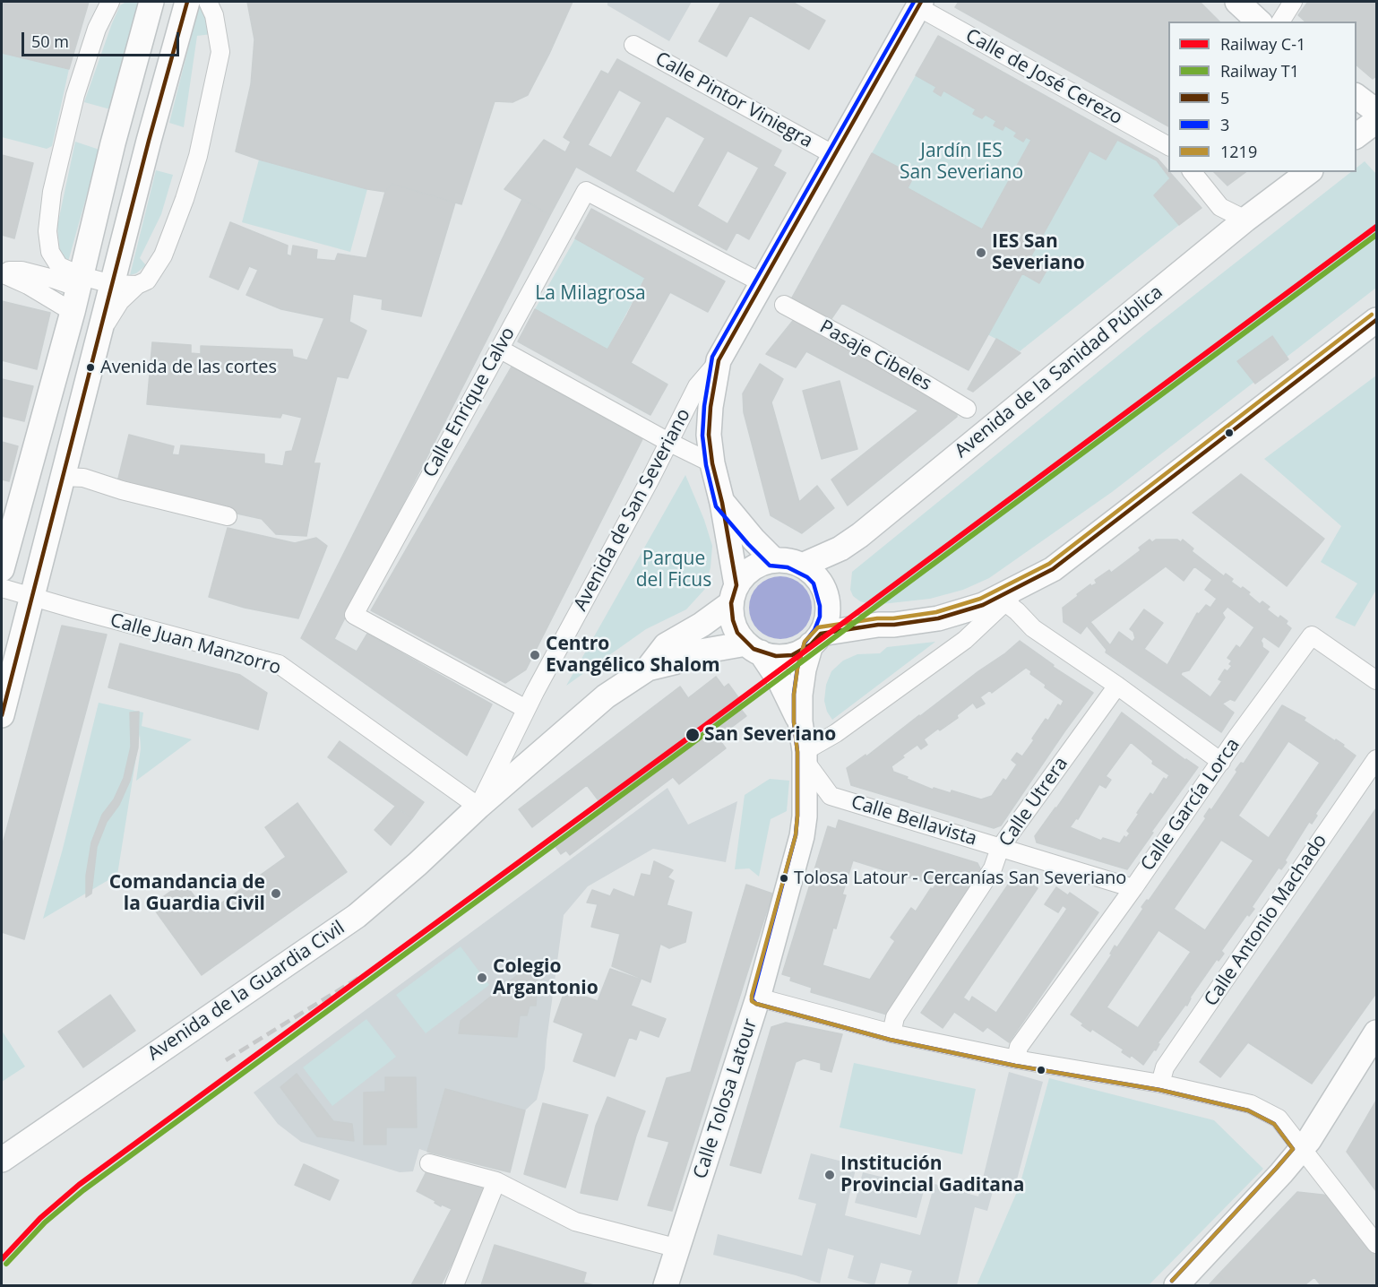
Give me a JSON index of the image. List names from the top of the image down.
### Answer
{
  "streets": {
    "main road": ["Avenida de la Sanidad Pública", "Avenida de la Guardia Civil", "Calle Tolosa Latour"],
    "street": [
      "Calle de José Cerezo",
      "Calle Pintor Viniegra",
      "Pasaje Cibeles",
      "Calle Enrique Calvo",
      "Avenida de San Severiano",
      "Calle Juan Manzorro",
      "Calle Utrera",
      "Calle García Lorca",
      "Calle Bellavista",
      "Calle Antonio Machado"
    ]
  },
  "crossings": [
    ["Avenida de la Sanidad Pública", "Calle Tolosa Latour"],
    ["Calle Enrique Calvo", "Avenida de San Severiano"],
    ["Avenida de San Severiano", "Calle Juan Manzorro"],
    ["Avenida de San Severiano", "Avenida de la Guardia Civil"],
    ["Calle Juan Manzorro", "Avenida de la Guardia Civil"],
    ["Calle Utrera", "Calle Bellavista"],
    ["Calle García Lorca", "Calle Bellavista"],
    ["Calle Bellavista", "Calle Tolosa Latour"]
  ],
  "parks": ["Jardín IES San Severiano", "La Milagrosa", "Parque del Ficus"],
  "places": [
    "IES San Severiano",
    "Avenida de las cortes",
    "Centro Evangélico Shalom",
    "San Severiano",
    "Tolosa Latour - Cercanías San Severiano",
    "Comandancia de la Guardia Civil",
    "Colegio Argantonio",
    "Institución Provincial Gaditana"
  ],
  "lines": [
    "transit line 5",
    "transit line 3",
    "rail line C-1",
    "rail line T1",
    "transit line 1219"
  ],
  "legend": [
    "Railway C-1",
    "Railway T1",
    "5",
    "3",
    "1219"
  ],
  "scale_bar": "50 m"
}
